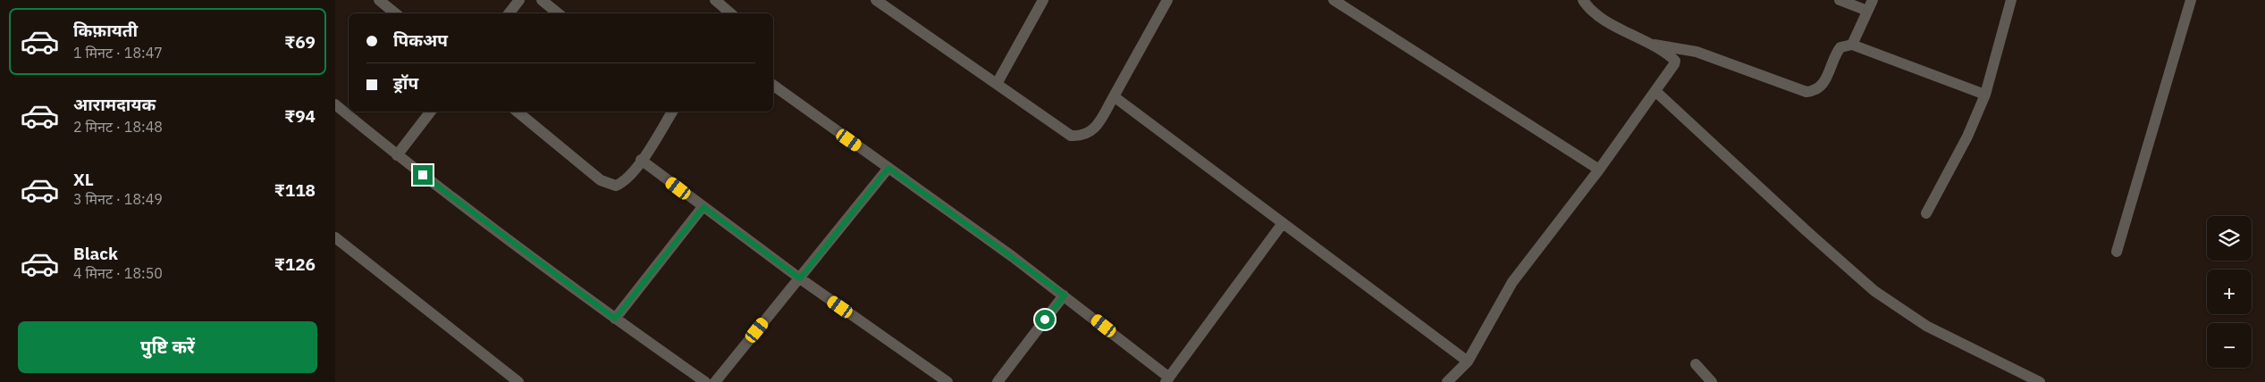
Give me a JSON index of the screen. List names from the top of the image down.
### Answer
{
  "page": {
    "list": [
      {
        "name": "किफ़ायती",
        "note": "1 मिनट · 18:47",
        "value": "₹69"
      },
      {
        "name": "आरामदायक",
        "note": "2 मिनट · 18:48",
        "value": "₹94"
      },
      {
        "name": "XL",
        "note": "3 मिनट · 18:49",
        "value": "₹118"
      },
      {
        "name": "Black",
        "note": "4 मिनट · 18:50",
        "value": "₹126"
      }
    ],
    "banner": ["पिकअप", "ड्रॉप"],
    "map_buttons": ["+", "−"],
    "buttons": "पुष्टि करें"
  }
}
